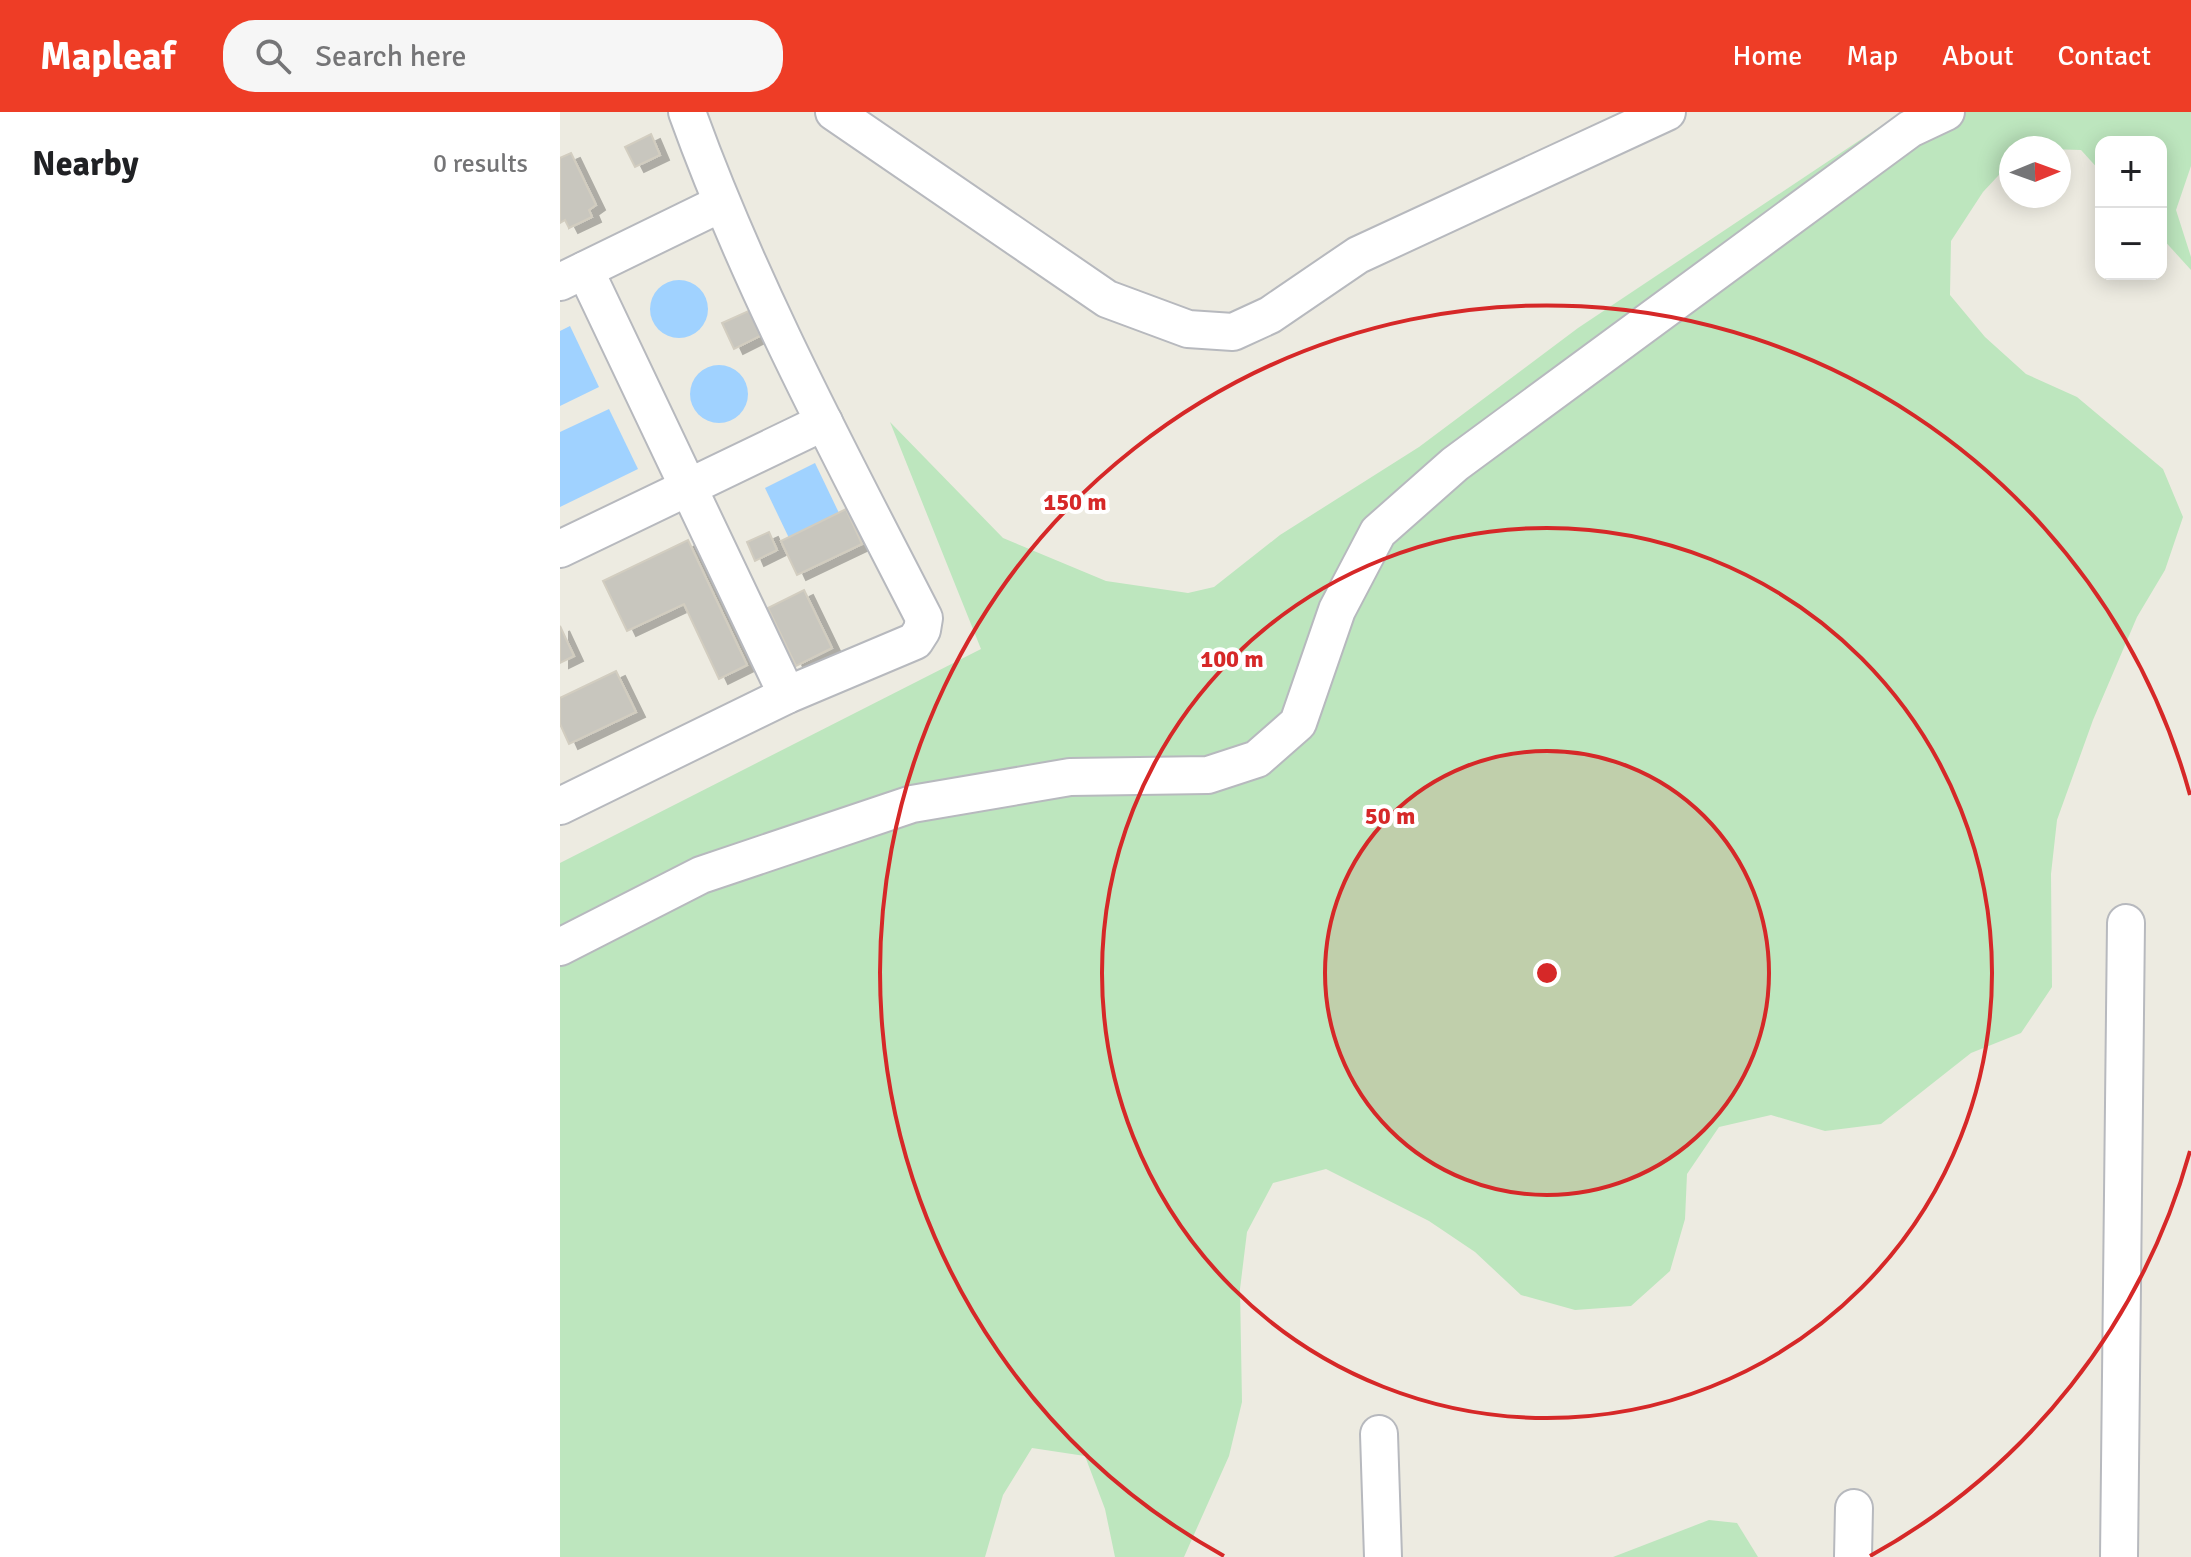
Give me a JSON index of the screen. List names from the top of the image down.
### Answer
{
  "north": "right",
  "page": {
    "header": "Mapleaf",
    "search": "Search here",
    "nav": [
      "Home",
      "Map",
      "About",
      "Contact"
    ],
    "heading": ["Nearby", "0 results"],
    "map_buttons": ["+", "−"]
  },
  "rings": ["150 m", "100 m", "50 m"]
}
